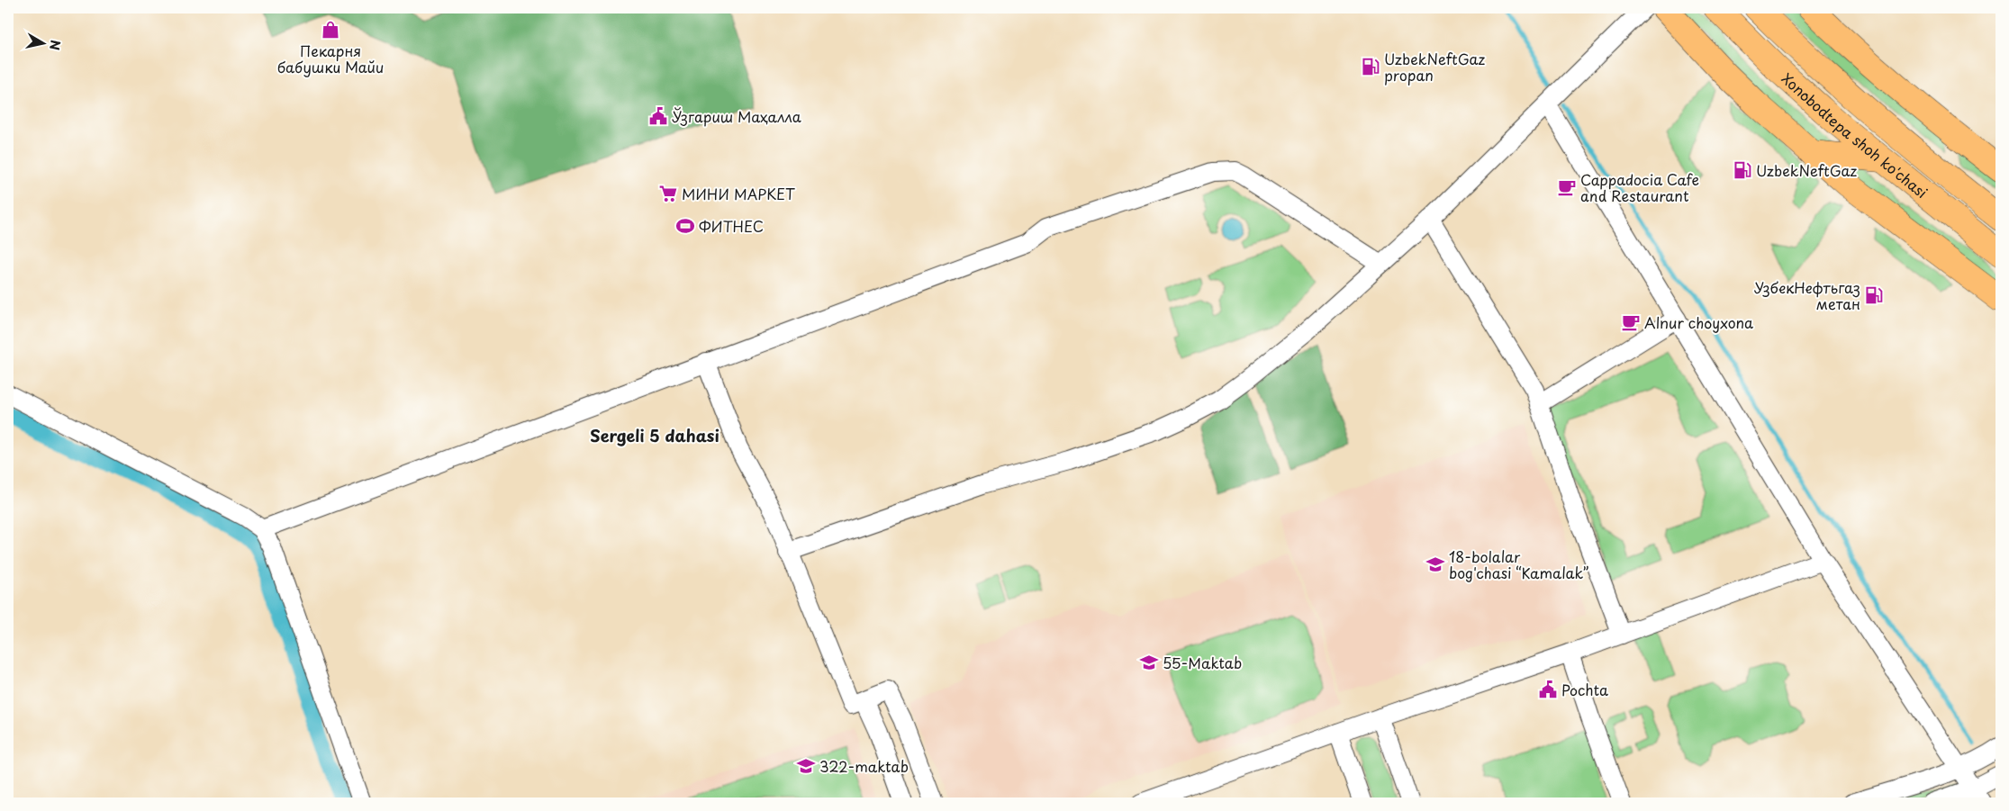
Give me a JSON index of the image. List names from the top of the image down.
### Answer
{
  "streets": {
    "highway": ["Xonobodtepa shoh ko'chasi"]
  },
  "districts": ["Sergeli 5 dahasi"],
  "places": {
    "shop": ["Пекарня бабушки Майи"],
    "fuel station": ["UzbekNeftGaz propan", "UzbekNeftGaz", "УзбекНефтьгаз метан"],
    "public building": ["Ўзгариш Маҳалла", "Pochta"],
    "cafe": ["Cappadocia Cafe and Restaurant", "Alnur choyxona"],
    "supermarket": ["МИНИ МАРКЕТ"],
    "sports": ["ФИТНЕС"],
    "school or university": ["18-bolalar bog'chasi “Kamalak”", "55-Maktab", "322-maktab"]
  },
  "north": "right"
}
